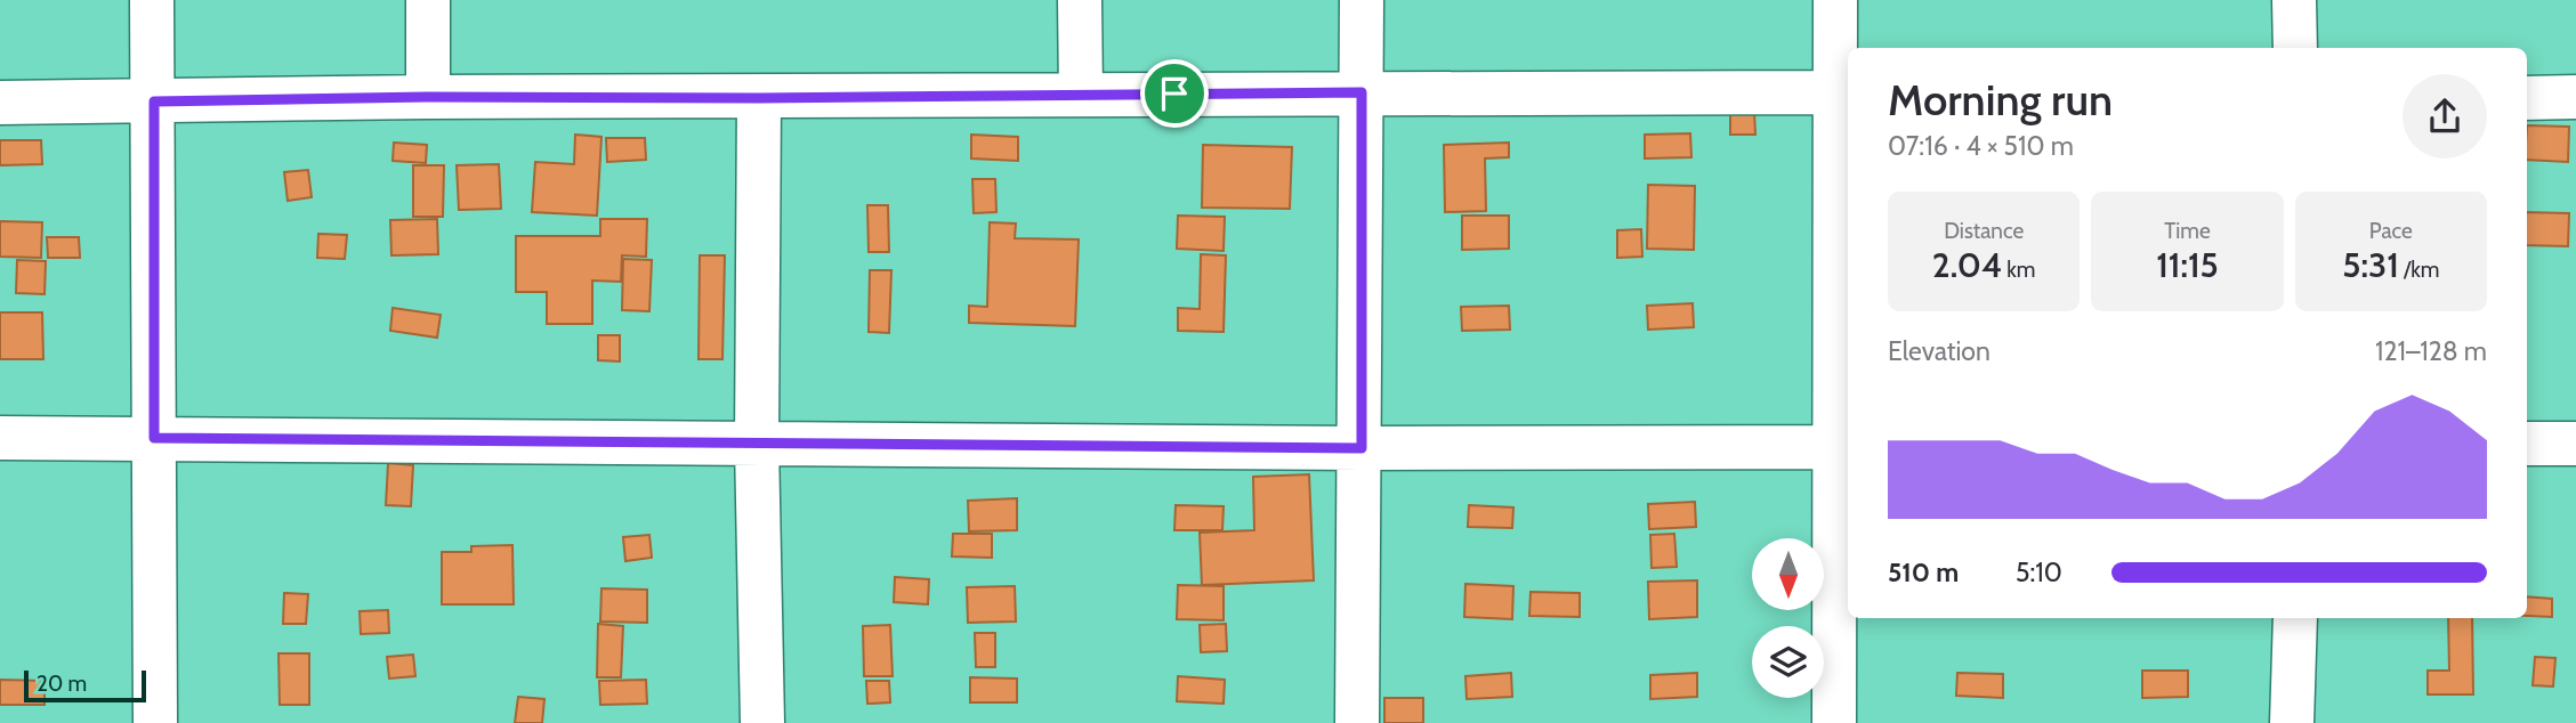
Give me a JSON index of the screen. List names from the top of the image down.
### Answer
{
  "scale_bar": "20 m",
  "north": "bottom",
  "page": {
    "heading": ["Morning run", "07:16 · 4 × 510 m"],
    "stats": [
      ["Distance", "2.04 km"],
      ["Time", "11:15"],
      ["Pace", "5:31 /km"]
    ],
    "chart": ["Elevation", "121–128 m"],
    "list": [
      {
        "name": "510 m",
        "note": "5:10"
      }
    ],
    "scale": "20 m"
  }
}
